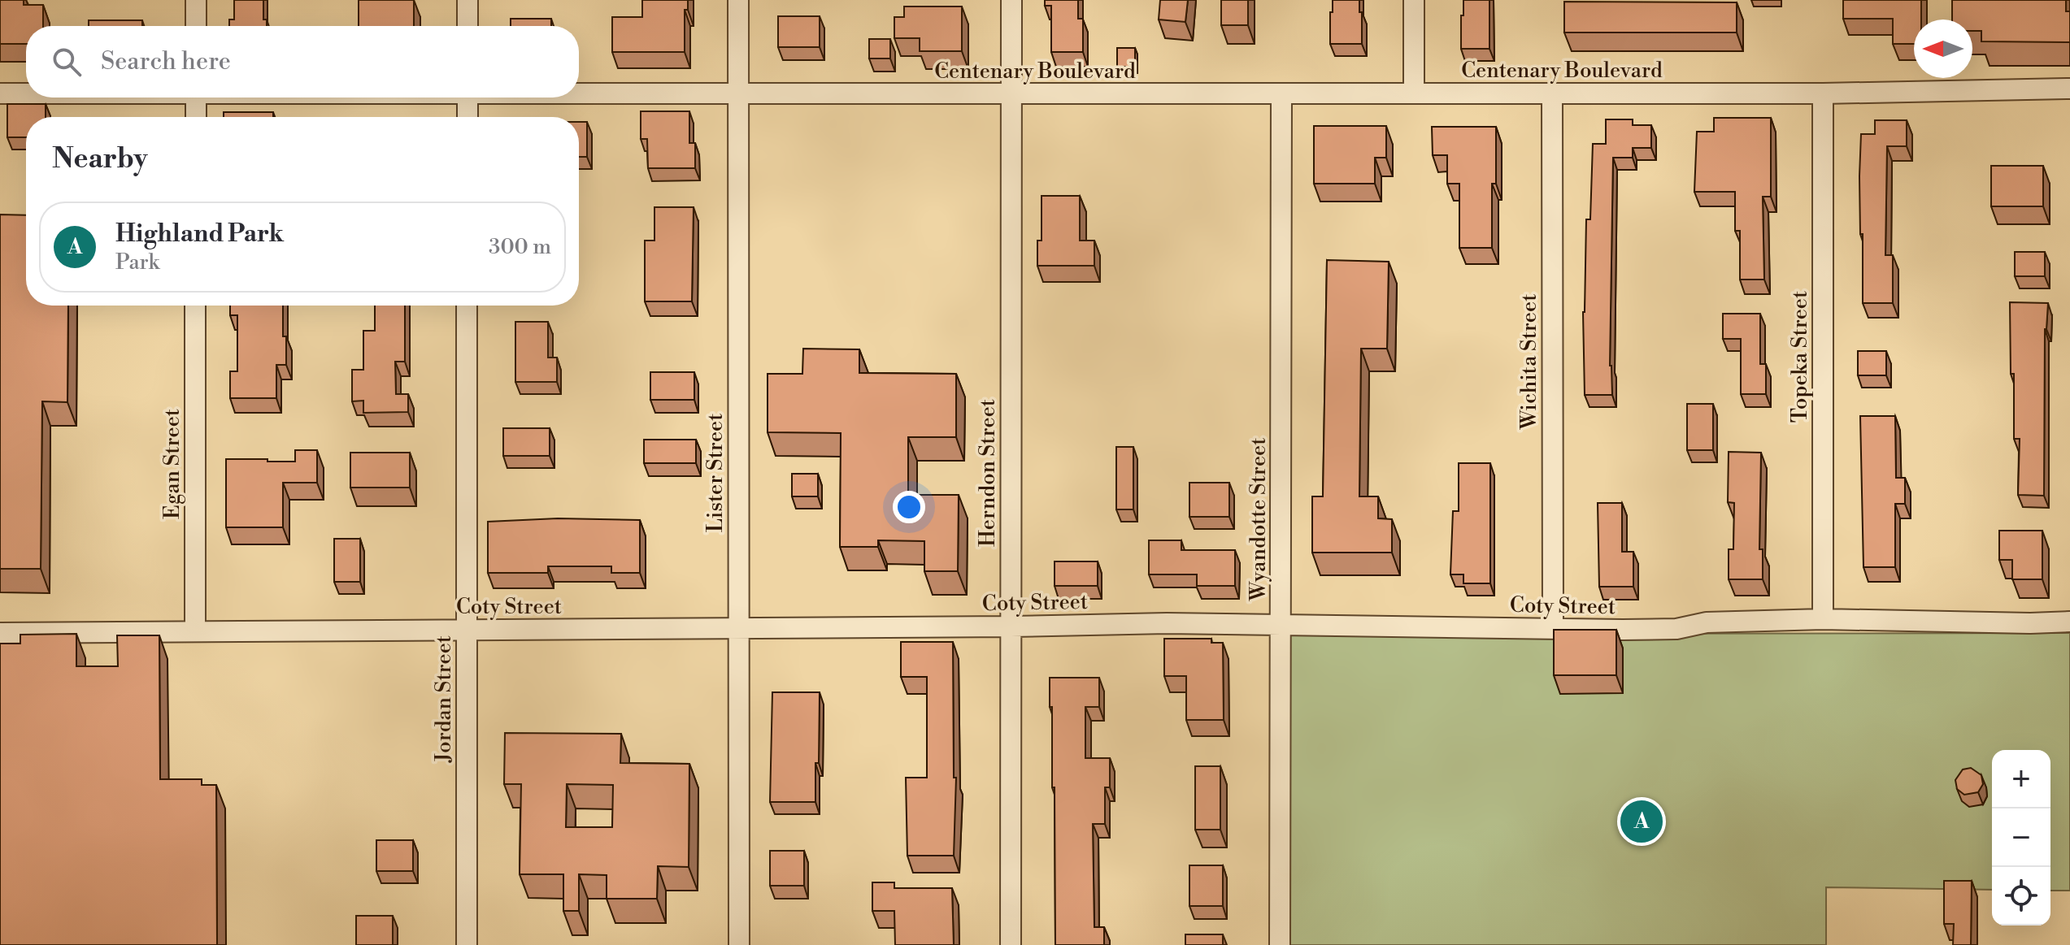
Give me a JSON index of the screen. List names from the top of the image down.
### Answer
{
  "streets": {
    "street": [
      "Centenary Boulevard",
      "Topeka Street",
      "Wichita Street",
      "Egan Street",
      "Lister Street",
      "Herndon Street",
      "Wyandotte Street",
      "Coty Street",
      "Jordan Street"
    ]
  },
  "crossings": [
    ["Centenary Boulevard", "Topeka Street"],
    ["Centenary Boulevard", "Wichita Street"],
    ["Centenary Boulevard", "Lister Street"],
    ["Centenary Boulevard", "Herndon Street"],
    ["Centenary Boulevard", "Wyandotte Street"],
    ["Topeka Street", "Coty Street"],
    ["Wichita Street", "Coty Street"],
    ["Egan Street", "Coty Street"],
    ["Lister Street", "Coty Street"],
    ["Herndon Street", "Coty Street"],
    ["Wyandotte Street", "Coty Street"],
    ["Coty Street", "Jordan Street"]
  ],
  "north": "left",
  "page": {
    "search": "Search here",
    "heading": "Nearby",
    "list": [
      {
        "mark": "A",
        "name": "Highland Park",
        "note": "Park",
        "value": "300 m"
      }
    ],
    "map_buttons": ["+", "−"],
    "pins": "A"
  }
}
